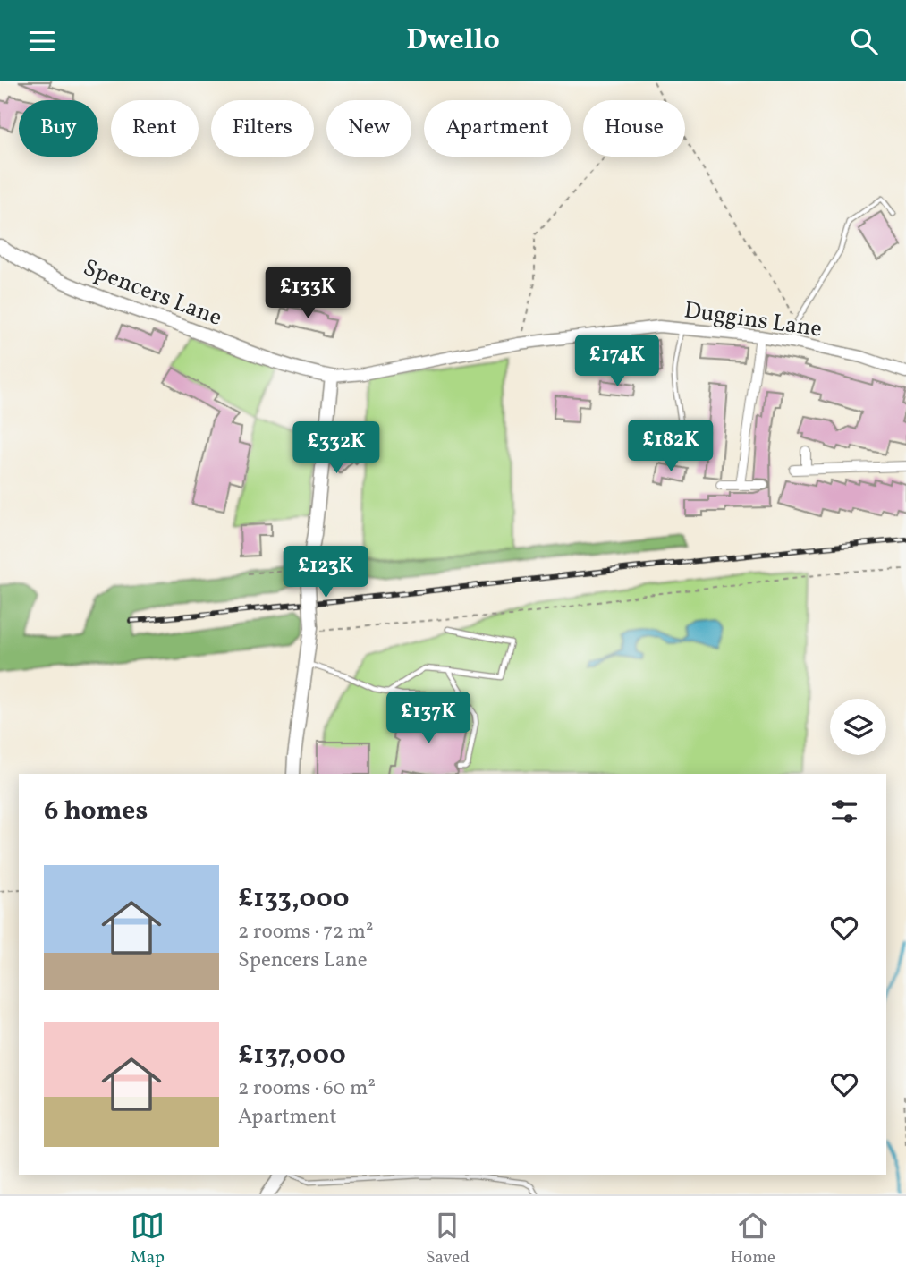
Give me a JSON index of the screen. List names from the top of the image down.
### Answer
{
  "streets": {
    "main road": ["Spencers Lane"],
    "street": ["Duggins Lane"]
  },
  "crossings": [
    ["Spencers Lane", "Duggins Lane"]
  ],
  "page": {
    "header": "Dwello",
    "chip": [
      "Buy",
      "Rent",
      "Filters",
      "New",
      "Apartment",
      "House"
    ],
    "price": [
      "£133K",
      "£174K",
      "£182K",
      "£332K",
      "£123K",
      "£137K"
    ],
    "heading": "6 homes",
    "list": [
      {
        "name": "£133,000",
        "note": "2 rooms · 72 m² · Spencers Lane"
      },
      {
        "name": "£137,000",
        "note": "2 rooms · 60 m² · Apartment"
      }
    ],
    "tabs": ["Map", "Saved", "Home"]
  }
}
